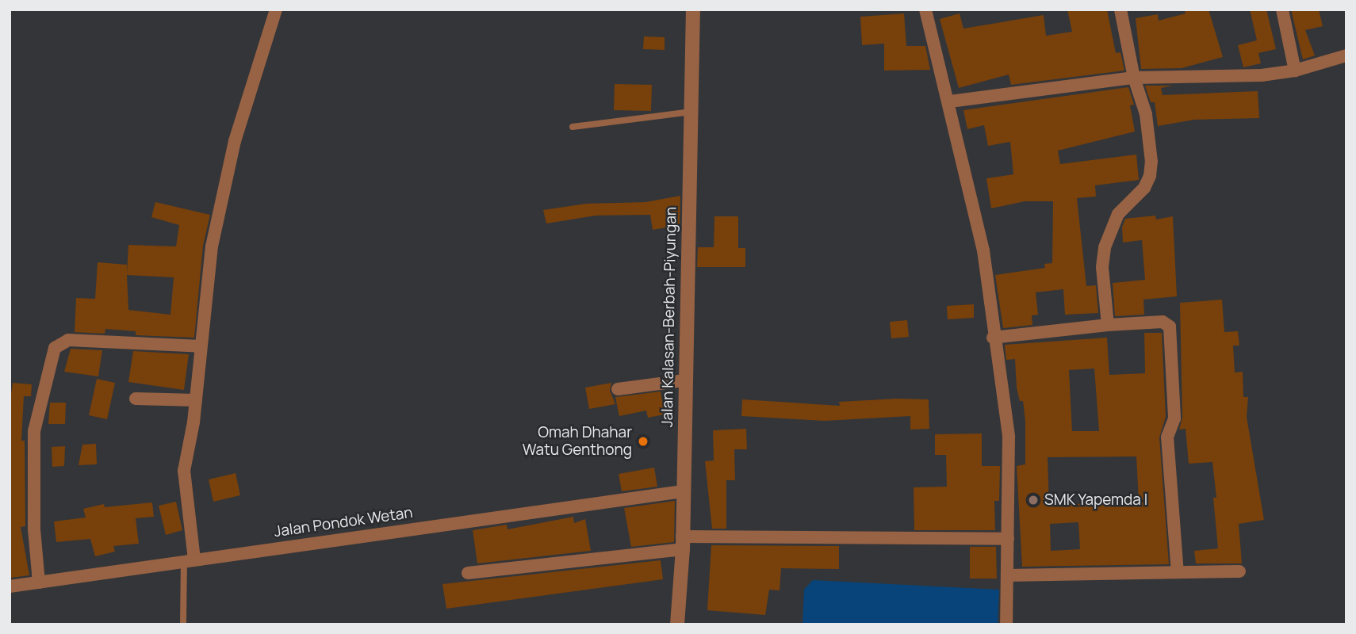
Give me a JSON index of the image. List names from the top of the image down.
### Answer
{
  "streets": {
    "street": ["Jalan Kalasan-Berbah-Piyungan", "Jalan Pondok Wetan"]
  },
  "crossings": [
    ["Jalan Kalasan-Berbah-Piyungan", "Jalan Pondok Wetan"]
  ],
  "places": ["Omah Dhahar Watu Genthong", "SMK Yapemda I"]
}
